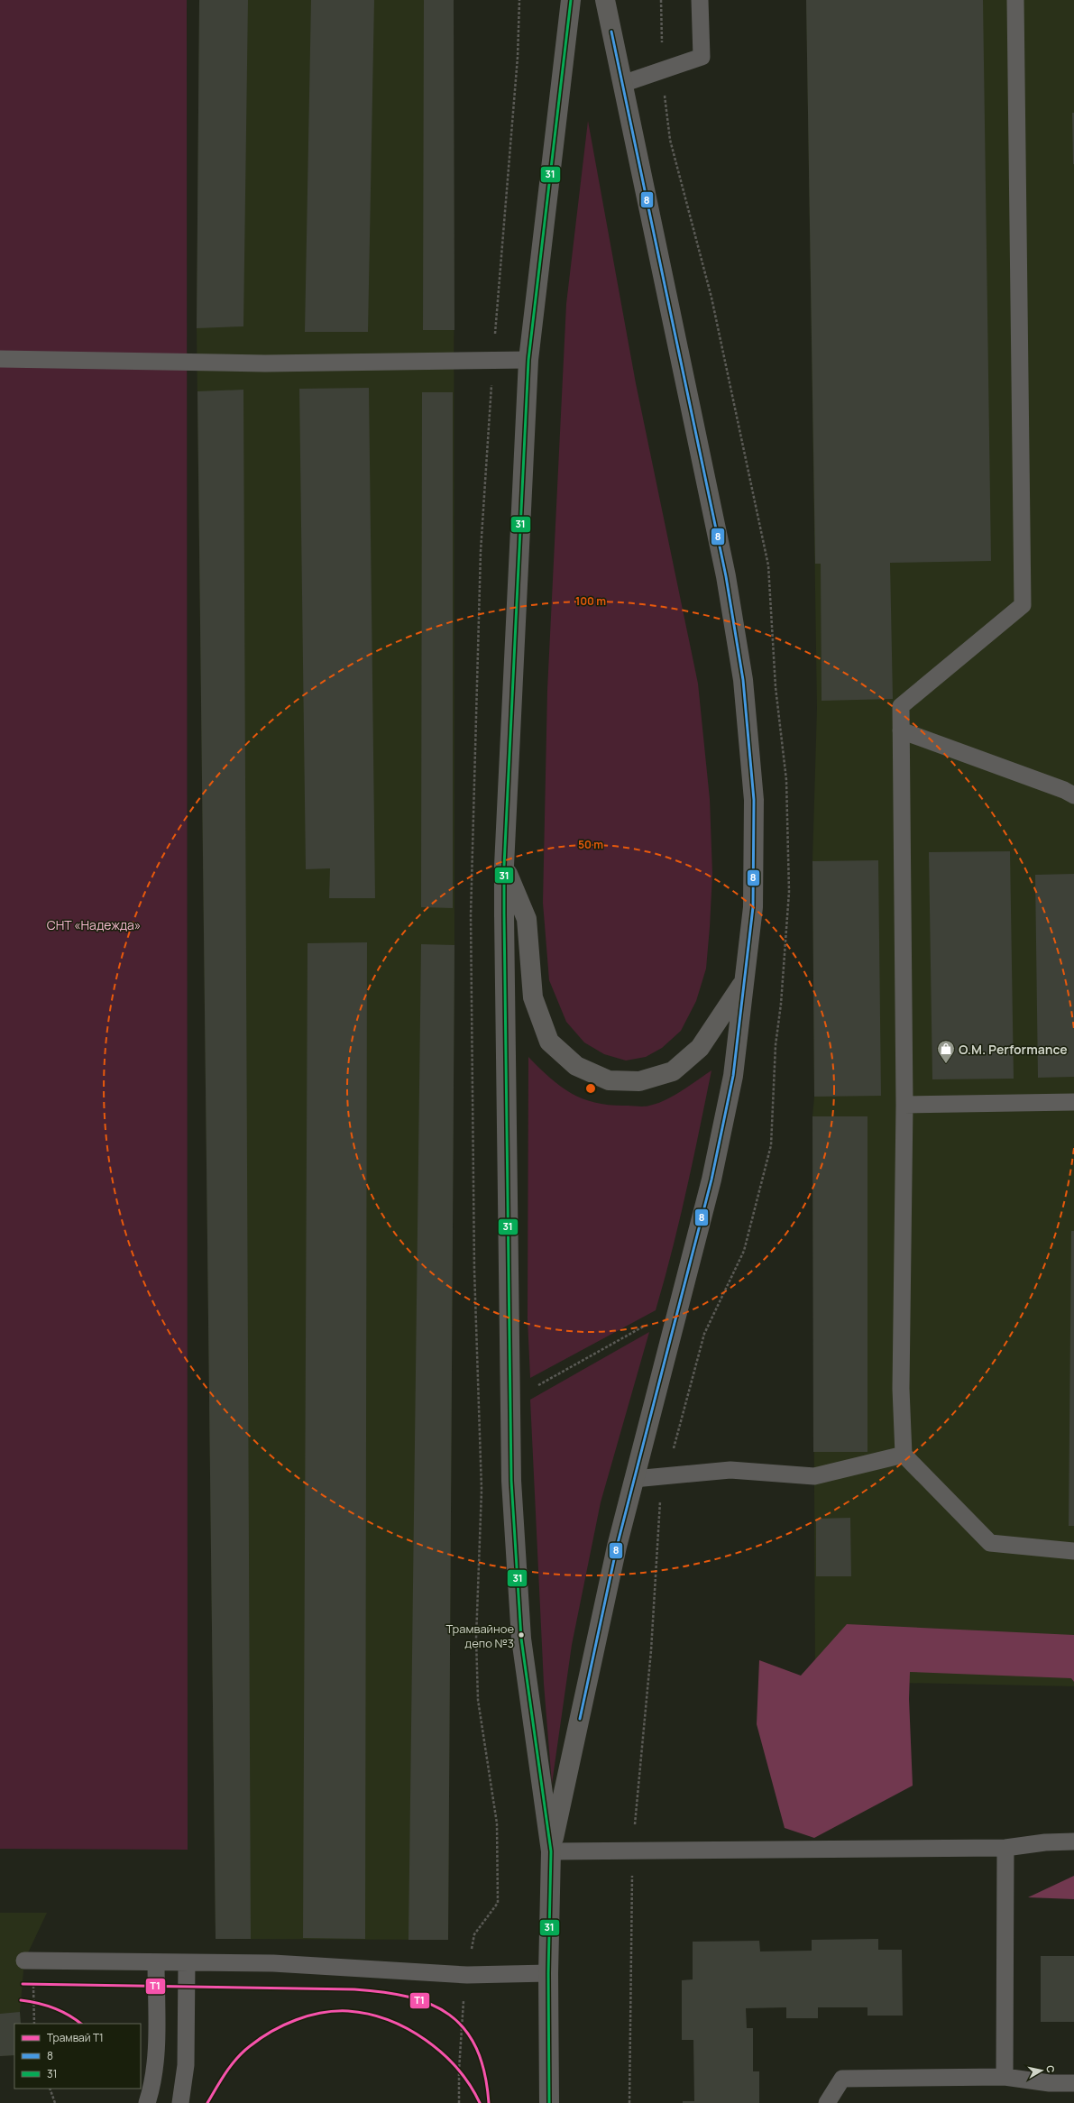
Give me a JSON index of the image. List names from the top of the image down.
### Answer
{
  "parks": ["СНТ «Надежда»"],
  "places": {
    "shop": ["O.M. Performance"],
    "other": ["Трамвайное депо №3"]
  },
  "lines": ["transit line 31", "transit line 8", "tram line T1"],
  "legend": ["Трамвай T1", "8", "31"],
  "north": "right",
  "rings": ["100 m", "50 m"]
}
